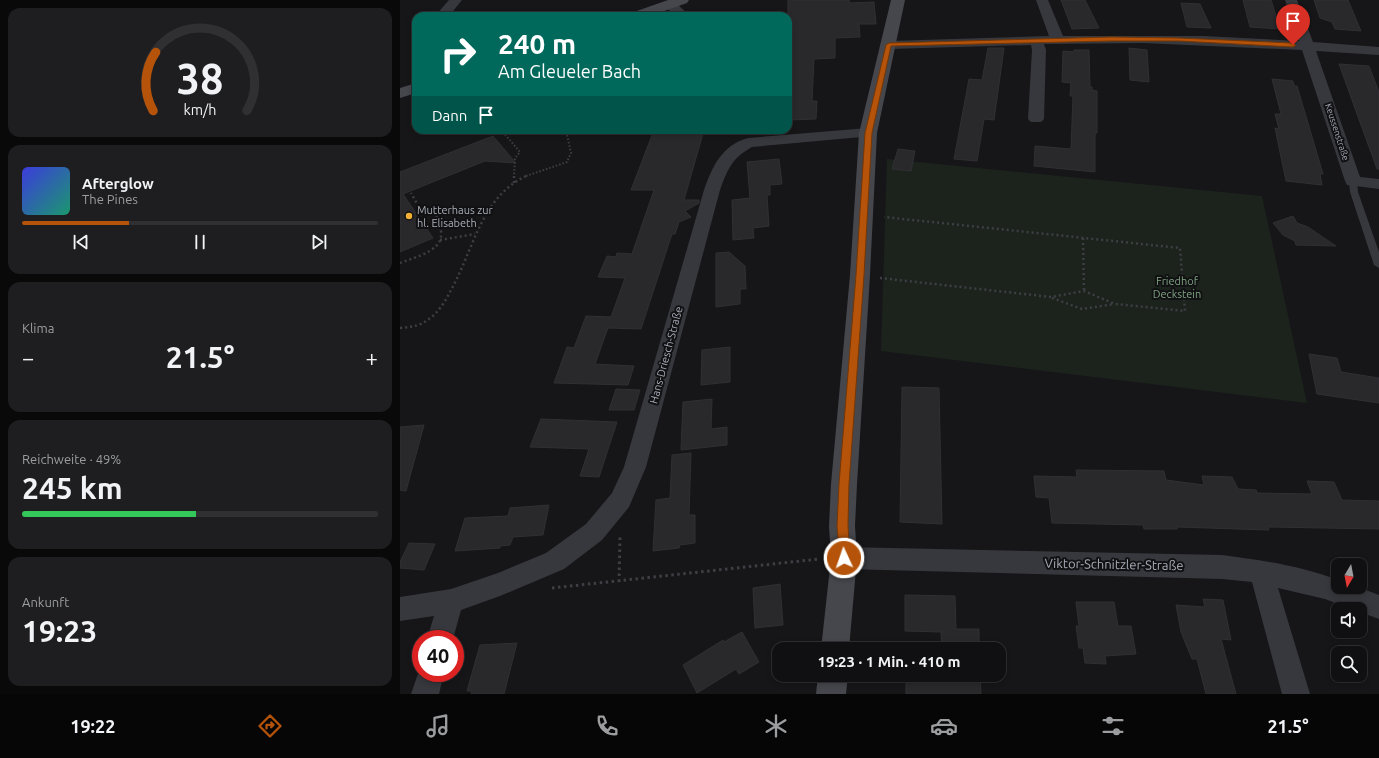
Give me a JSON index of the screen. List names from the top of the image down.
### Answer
{
  "streets": {
    "street": ["Keussenstraße", "Hans-Driesch-Straße", "Viktor-Schnitzler-Straße"]
  },
  "parks": ["Friedhof Deckstein"],
  "places": ["Mutterhaus zur hl. Elisabeth"],
  "north": "bottom",
  "page": {
    "turn": ["240 m", "Am Gleueler Bach"],
    "then": "Dann",
    "song": ["Afterglow", "The Pines"],
    "tile": [
      "Klima",
      ["Reichweite · 49%", "245 km"],
      ["Ankunft", "19:23"]
    ],
    "heat": ["−", "21.5°", "+"],
    "limit": "40",
    "trip": "19:23 · 1 Min. · 410 m",
    "tabs": ["19:22", "21.5°"],
    "gauge": ["38", "km/h"]
  }
}
